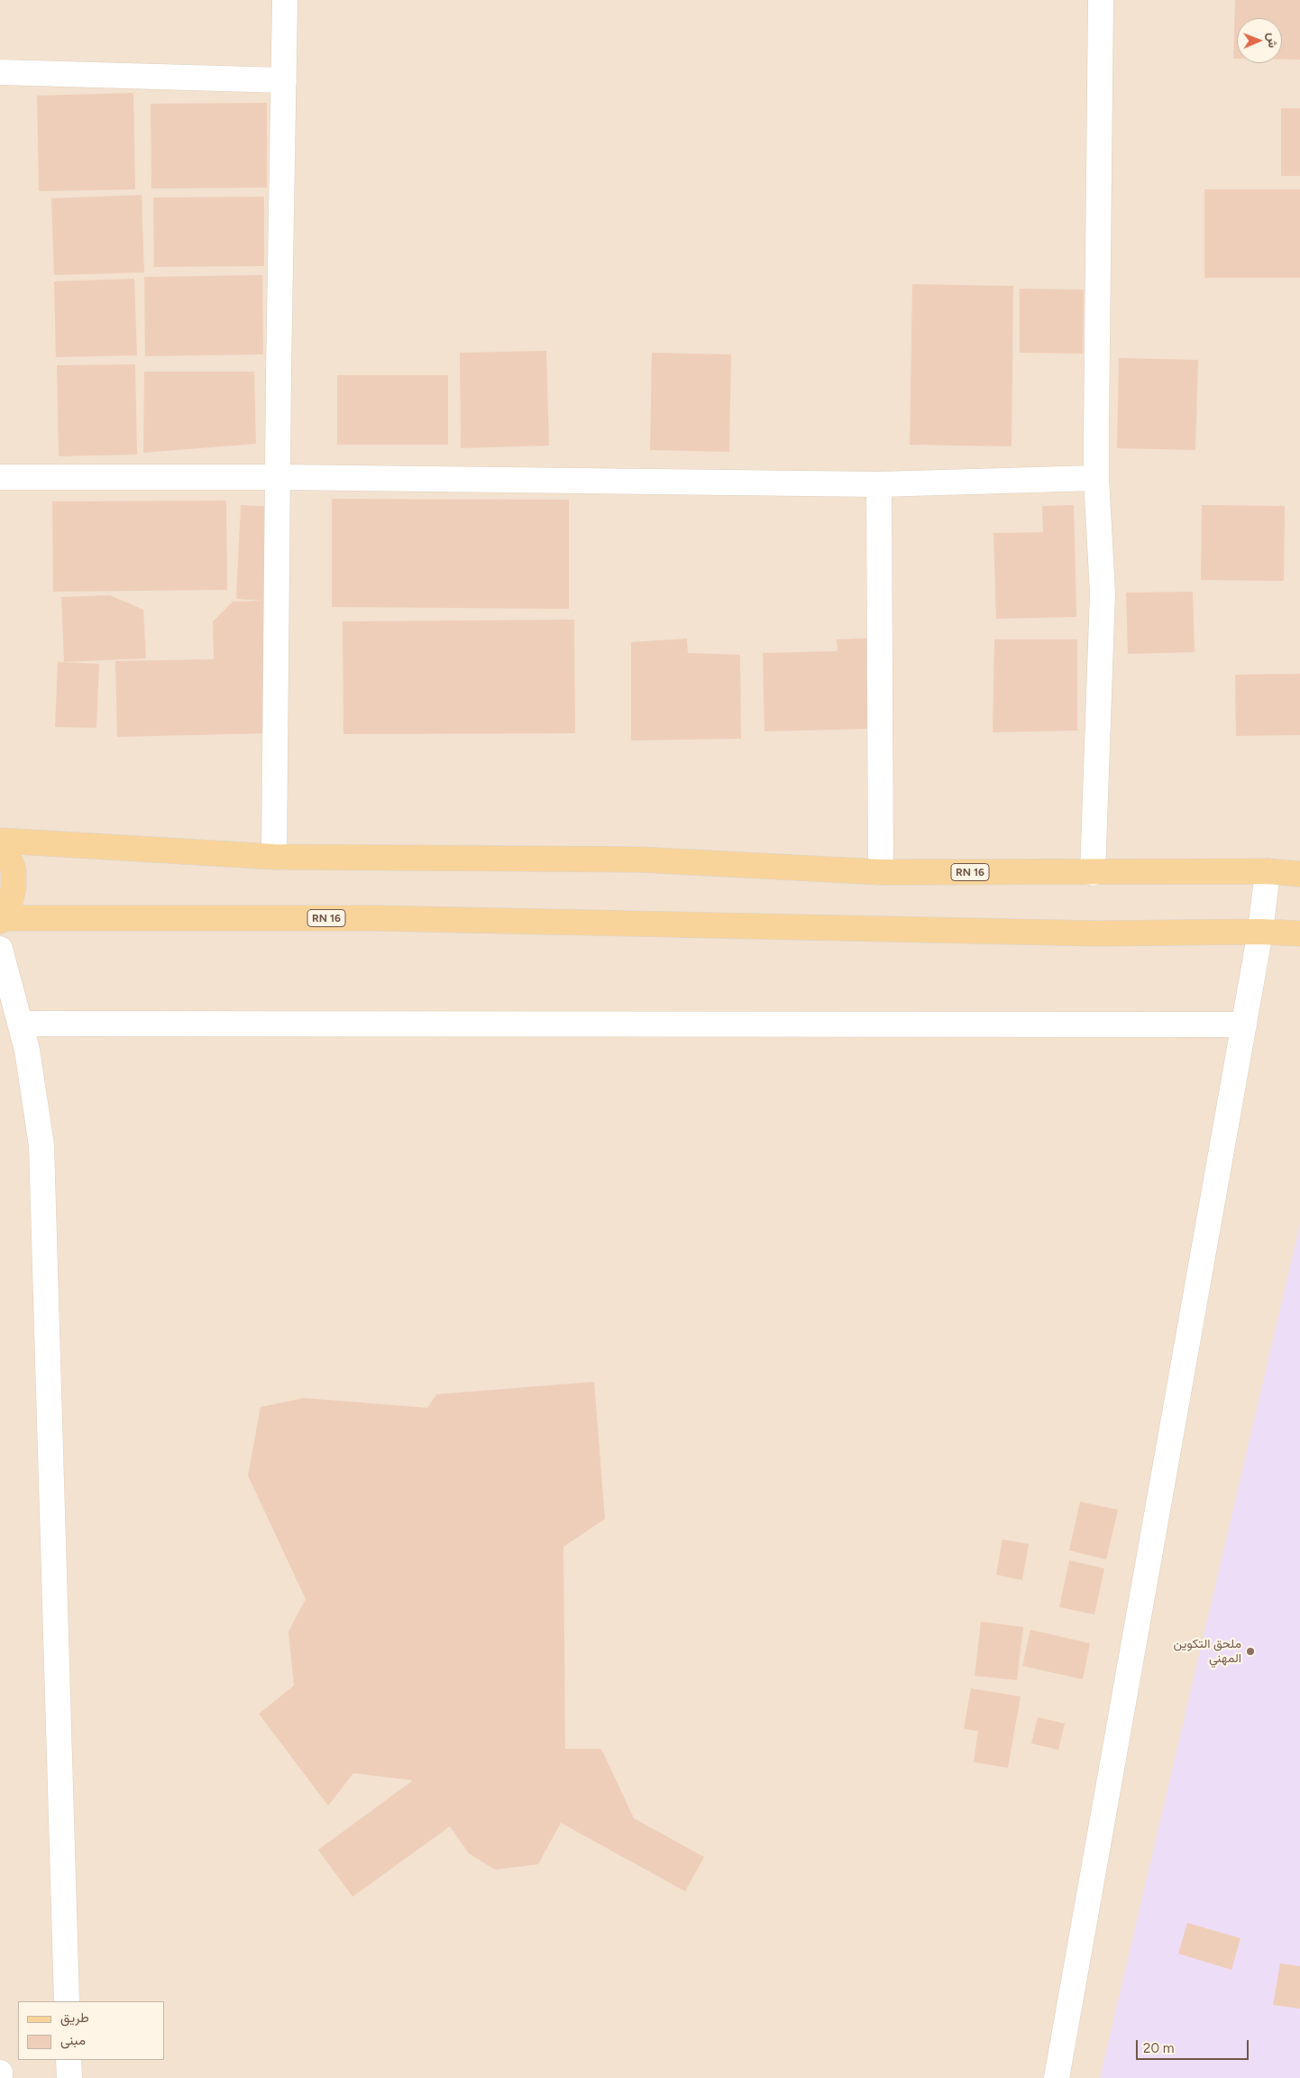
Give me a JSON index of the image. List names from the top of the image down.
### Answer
{
  "streets": {
    "main road": ["RN 16"]
  },
  "places": ["ملحق التكوين المهني"],
  "legend": ["طريق", "مبنى"],
  "scale_bar": "20 m",
  "north": "right"
}
